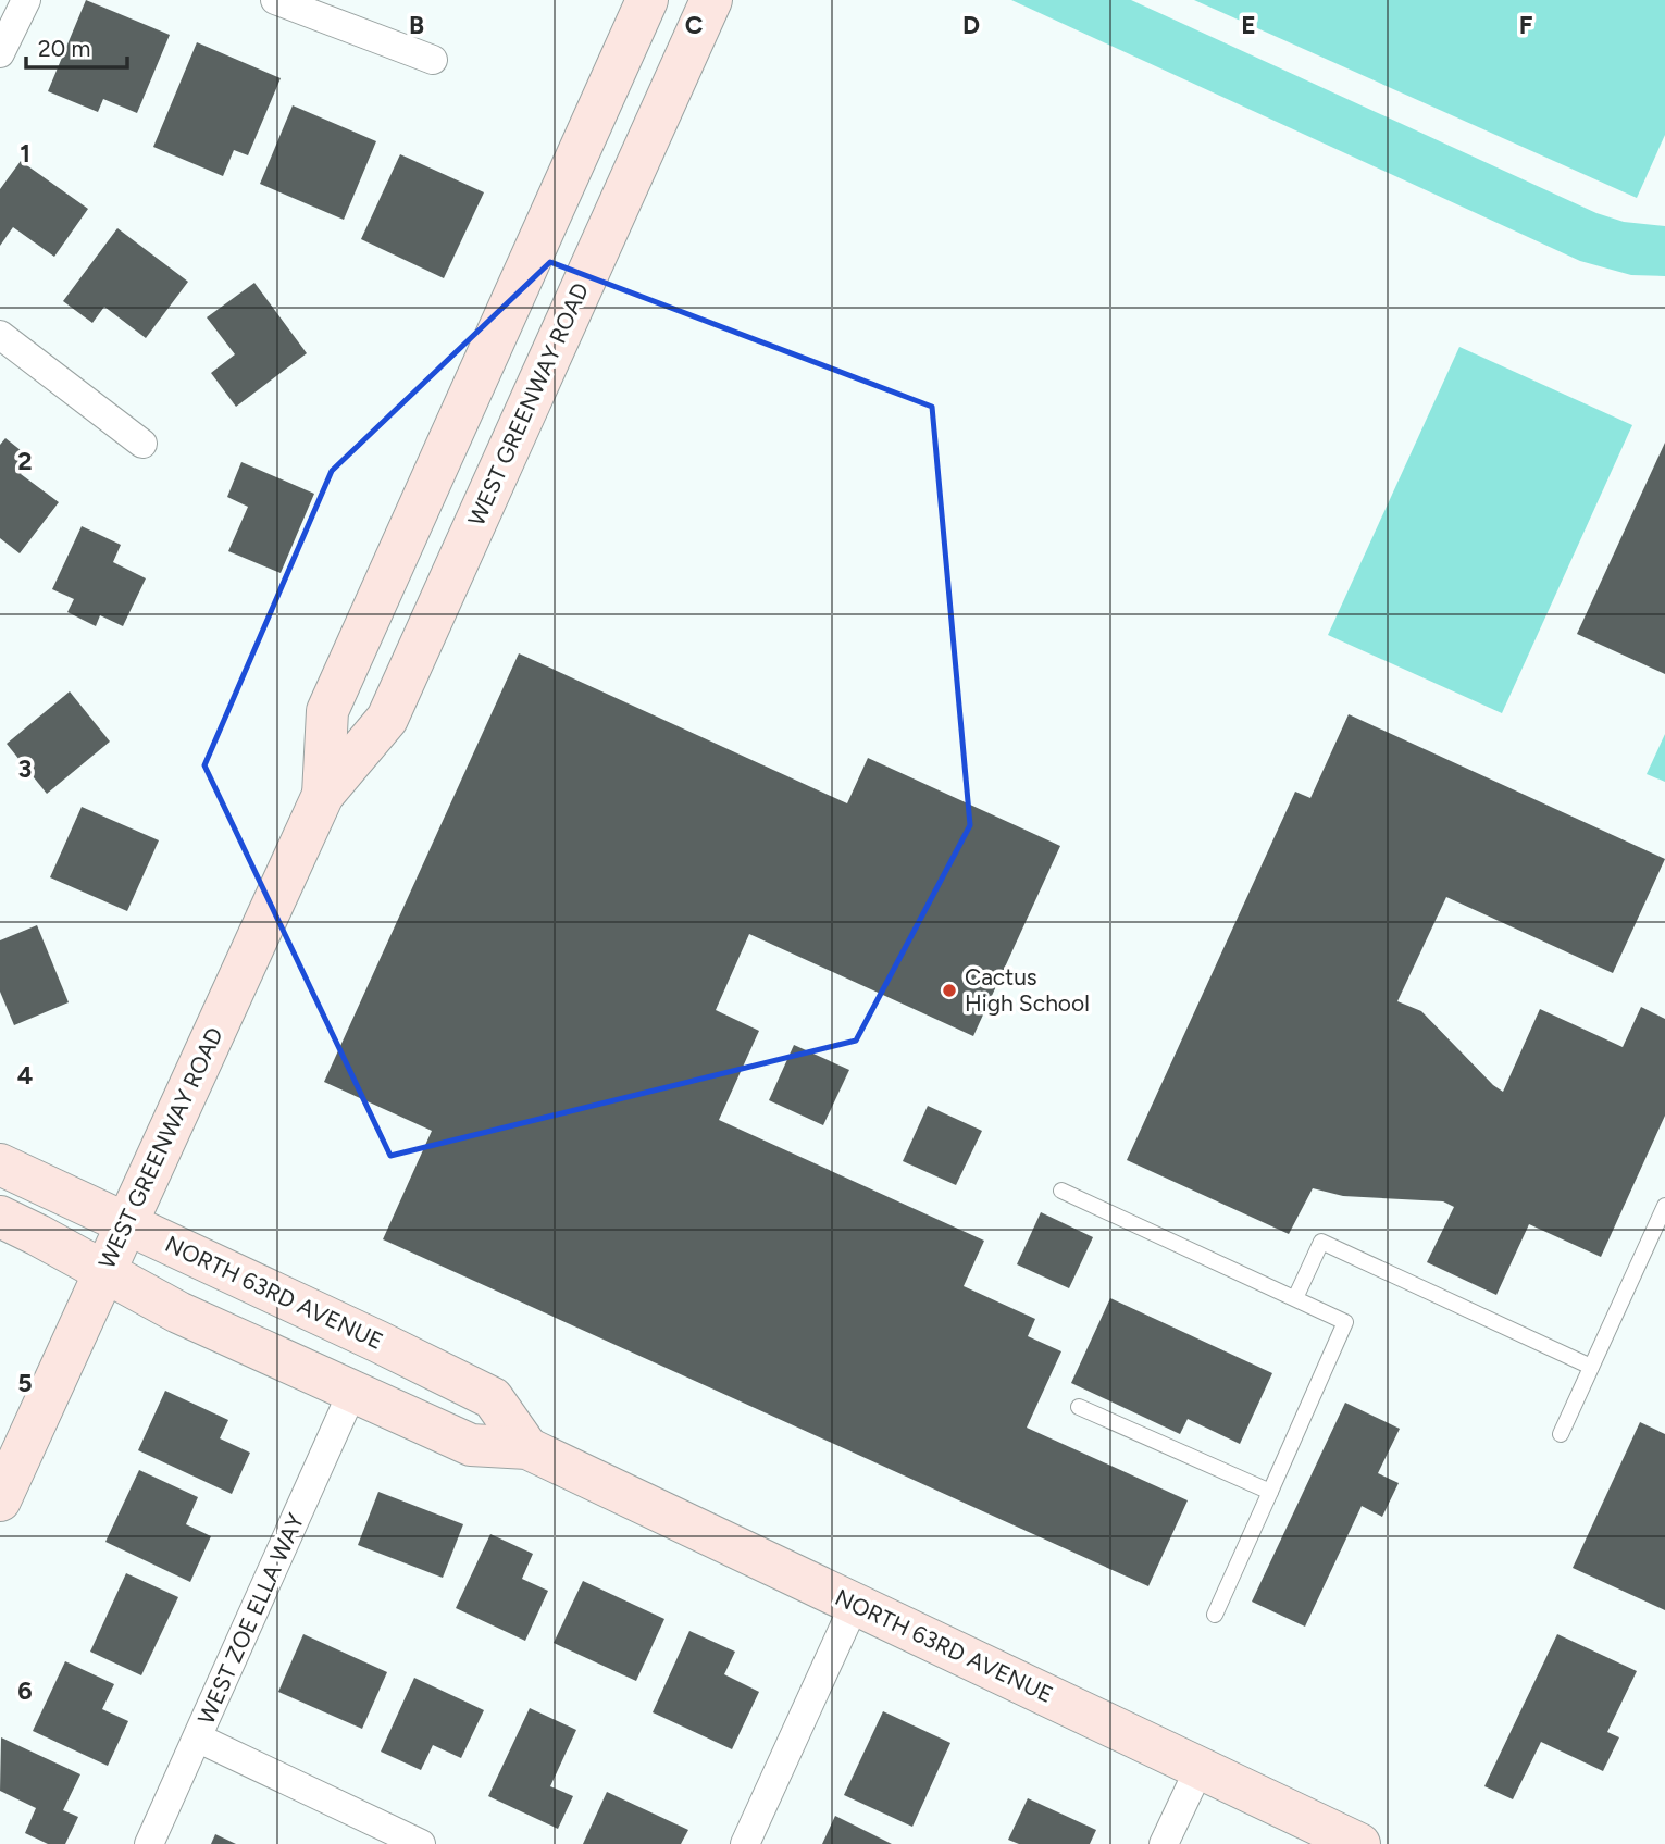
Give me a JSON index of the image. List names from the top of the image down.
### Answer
{
  "streets": {
    "main road": ["WEST GREENWAY ROAD", "NORTH 63RD AVENUE"],
    "street": ["WEST ZOE ELLA WAY"]
  },
  "crossings": [
    ["WEST GREENWAY ROAD", "NORTH 63RD AVENUE"],
    ["NORTH 63RD AVENUE", "WEST ZOE ELLA WAY"]
  ],
  "places": ["Cactus High School"],
  "scale_bar": "20 m",
  "grid": {
    "columns": [
      "B",
      "C",
      "D",
      "E",
      "F"
    ],
    "rows": [
      "1",
      "2",
      "3",
      "4",
      "5",
      "6"
    ]
  }
}
